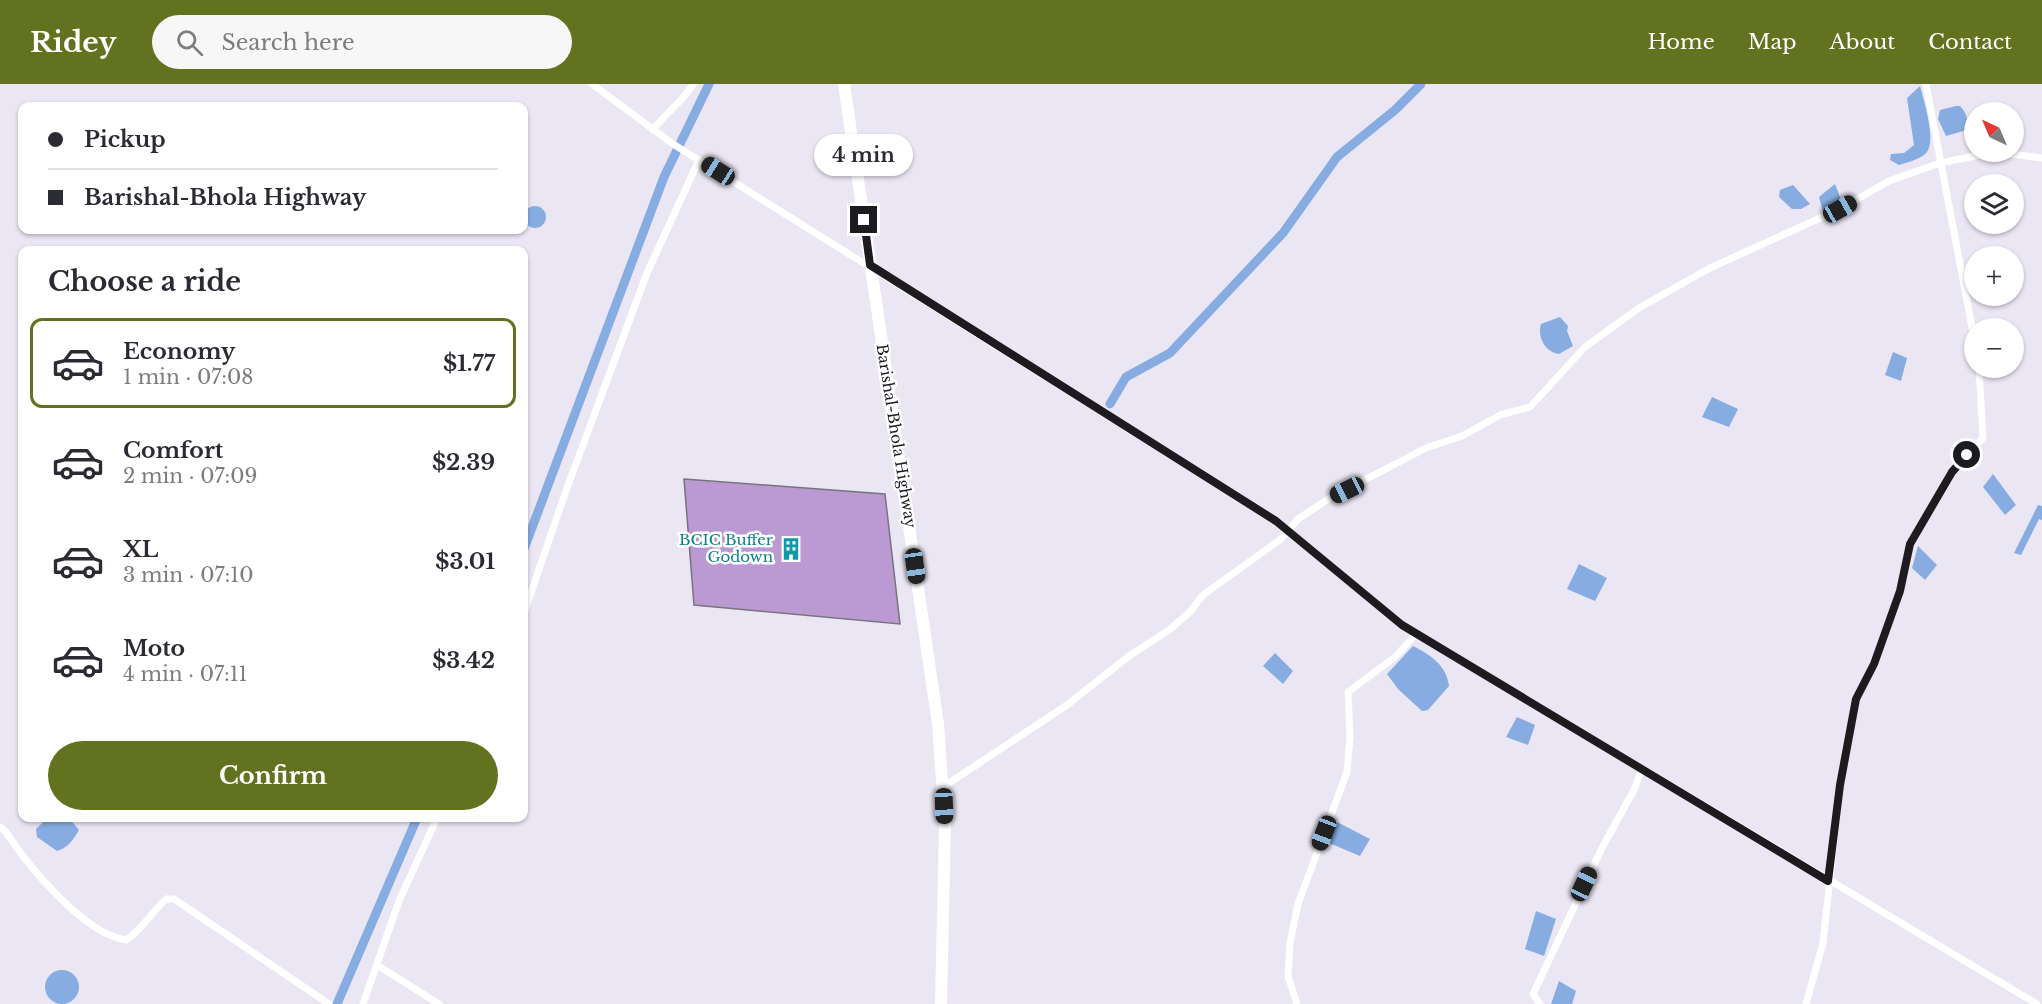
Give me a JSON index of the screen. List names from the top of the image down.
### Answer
{
  "streets": {
    "highway": ["Barishal-Bhola Highway"]
  },
  "places": {
    "building": ["BCIC Buffer Godown"]
  },
  "north": "top left",
  "page": {
    "header": "Ridey",
    "search": "Search here",
    "nav": [
      "Home",
      "Map",
      "About",
      "Contact"
    ],
    "map_buttons": ["+", "−"],
    "banner": ["Pickup", "Barishal-Bhola Highway"],
    "bubble": "4 min",
    "heading": "Choose a ride",
    "list": [
      {
        "name": "Economy",
        "note": "1 min · 07:08",
        "value": "$1.77"
      },
      {
        "name": "Comfort",
        "note": "2 min · 07:09",
        "value": "$2.39"
      },
      {
        "name": "XL",
        "note": "3 min · 07:10",
        "value": "$3.01"
      },
      {
        "name": "Moto",
        "note": "4 min · 07:11",
        "value": "$3.42"
      }
    ],
    "buttons": "Confirm"
  }
}
